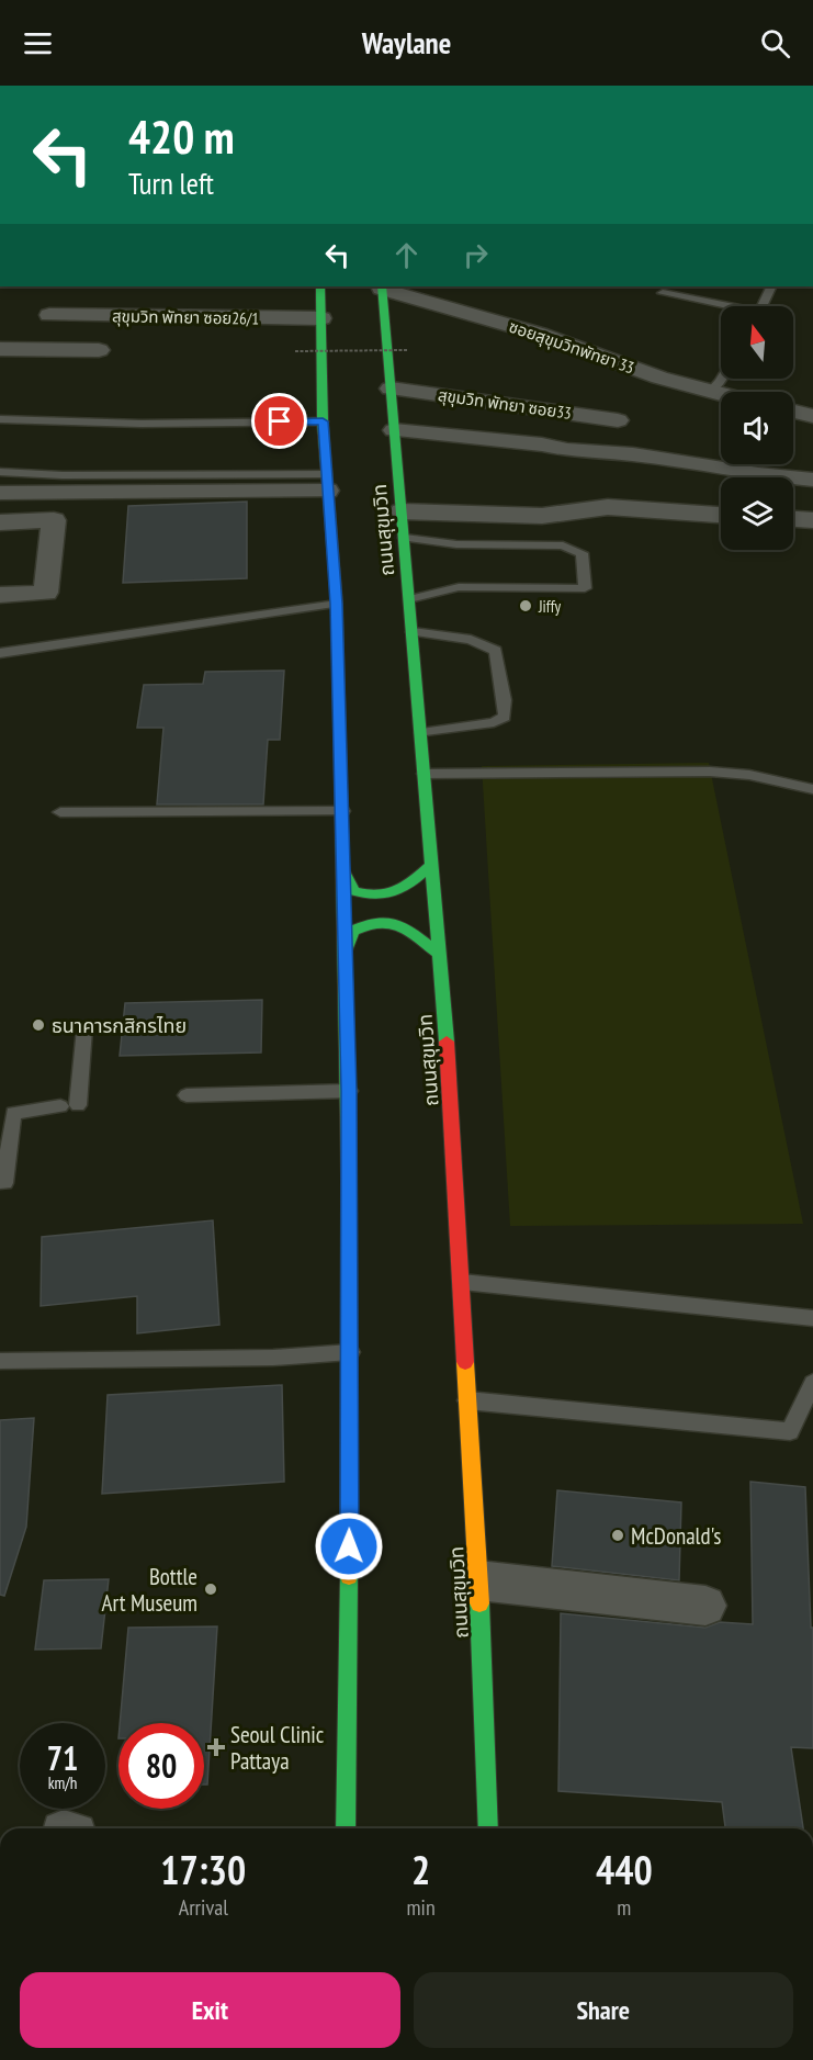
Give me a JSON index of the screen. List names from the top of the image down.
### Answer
{
  "streets": {
    "highway": ["ถนนสุขุมวิท"],
    "street": ["สุขุมวิท พัทยา ซอย26/1", "ซอยสุขุมวิทพัทยา 33", "สุขุมวิท พัทยา ซอย33"]
  },
  "crossings": [
    ["ซอยสุขุมวิทพัทยา 33", "ถนนสุขุมวิท"],
    ["สุขุมวิท พัทยา ซอย33", "ถนนสุขุมวิท"]
  ],
  "places": {
    "other": [
      "Jiffy",
      "ธนาคารกสิกรไทย",
      "McDonald's",
      "Bottle Art Museum"
    ],
    "health": ["Seoul Clinic Pattaya"]
  },
  "north": "top",
  "page": {
    "header": "Waylane",
    "turn": ["420 m", "Turn left"],
    "speed": "71 km/h",
    "limit": "80",
    "eta": [
      "17:30",
      "Arrival",
      "2",
      "min",
      "440",
      "m"
    ],
    "buttons": ["Exit", "Share"]
  }
}
